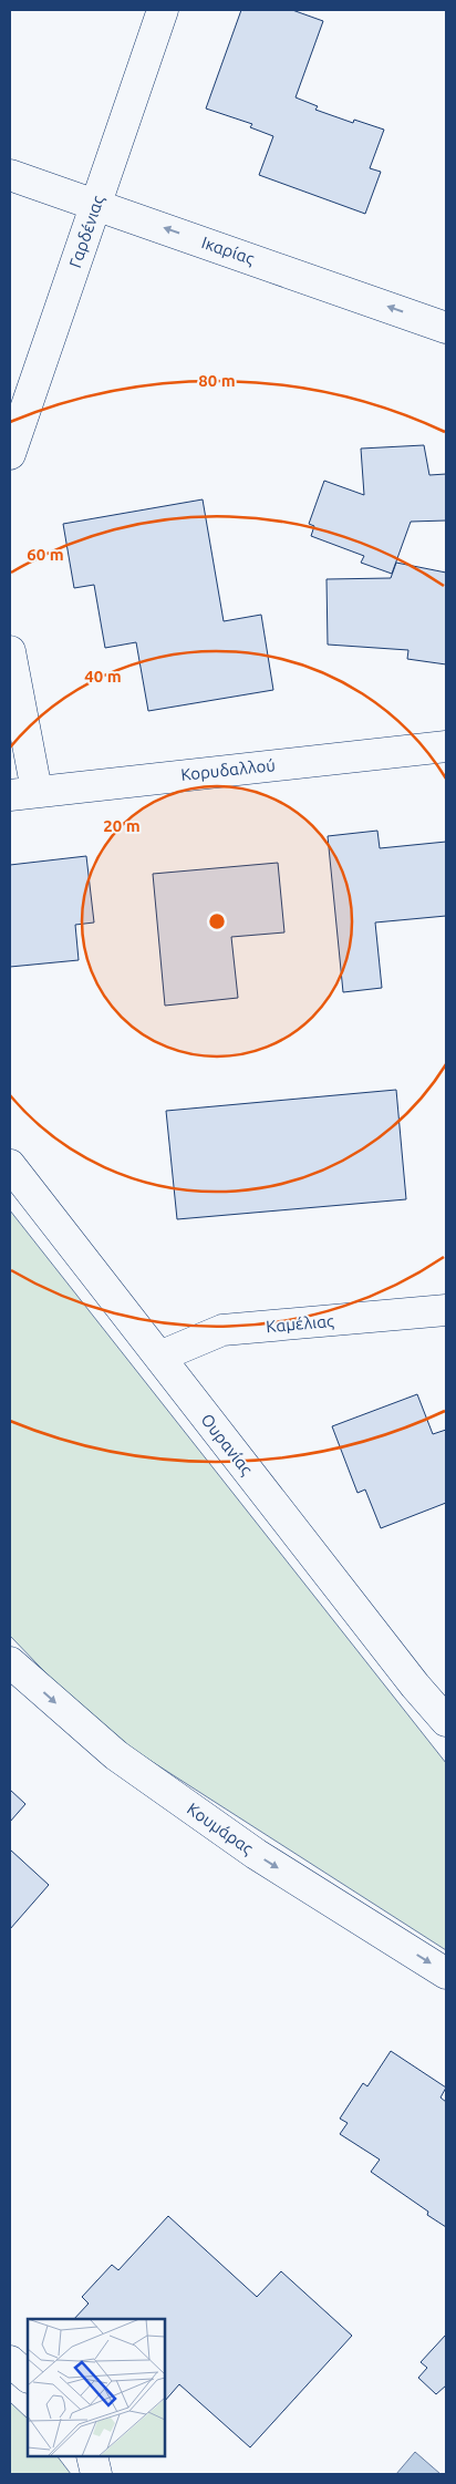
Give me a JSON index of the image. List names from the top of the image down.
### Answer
{
  "streets": {
    "street": [
      "Γαρδένιας",
      "Ικαρίας",
      "Κορυδαλλού",
      "Καμέλιας",
      "Ουρανίας",
      "Κουμάρας"
    ]
  },
  "crossings": [
    ["Γαρδένιας", "Ικαρίας"],
    ["Καμέλιας", "Ουρανίας"]
  ],
  "one_way": ["Ικαρίας", "Κουμάρας"],
  "rings": [
    "80 m",
    "60 m",
    "40 m",
    "20 m"
  ]
}
